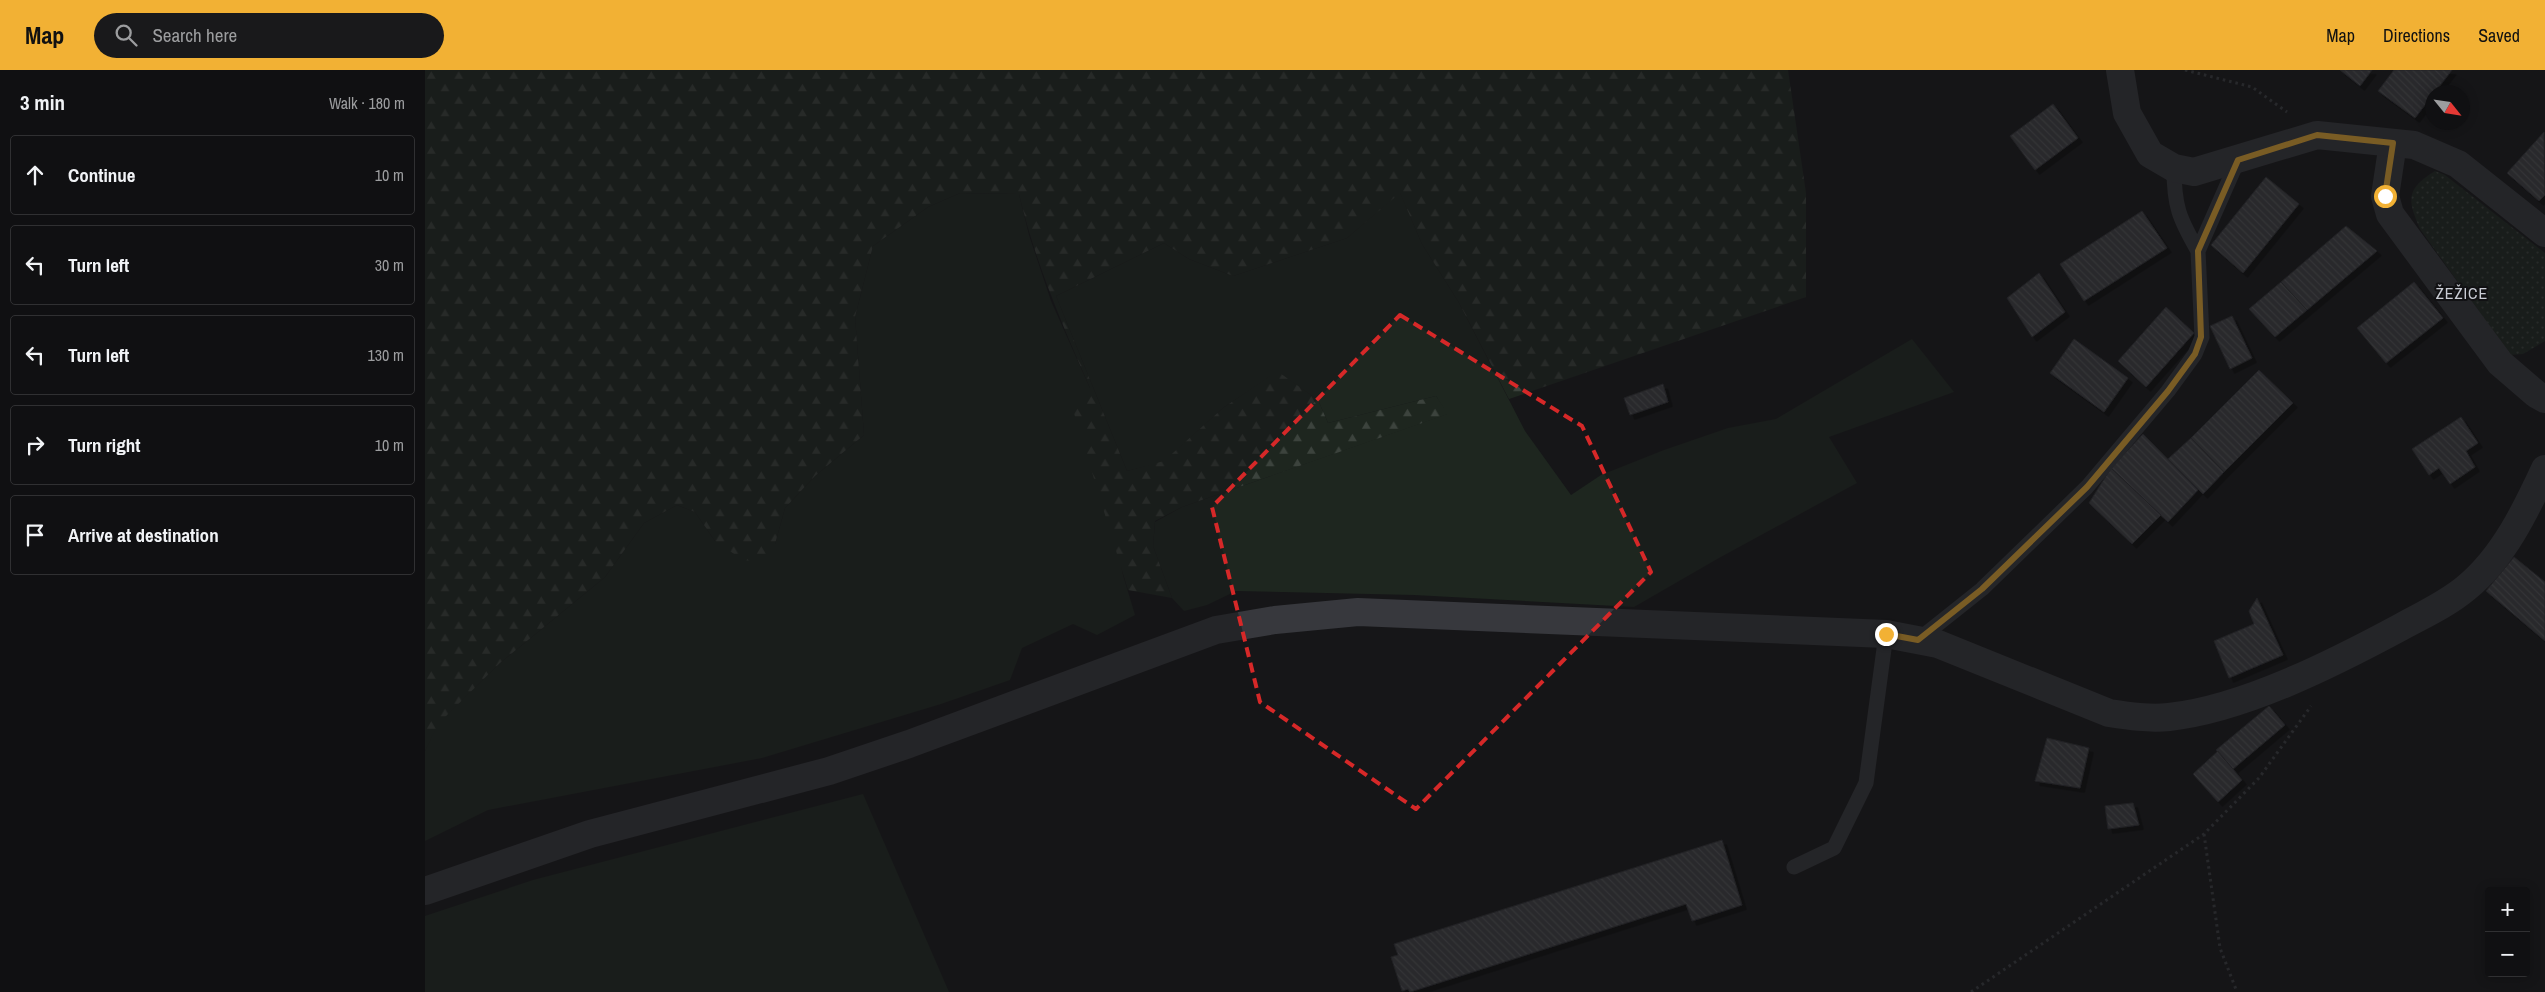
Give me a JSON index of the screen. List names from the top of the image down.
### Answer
{
  "districts": ["ŽEŽICE"],
  "north": "bottom right",
  "page": {
    "header": "Map",
    "search": "Search here",
    "nav": ["Map", "Directions", "Saved"],
    "heading": ["3 min", "Walk · 180 m"],
    "list": [
      ["Continue", "10 m"],
      ["Turn left", "30 m"],
      ["Turn left", "130 m"],
      ["Turn right", "10 m"],
      "Arrive at destination"
    ],
    "map_buttons": ["+", "−"]
  }
}
